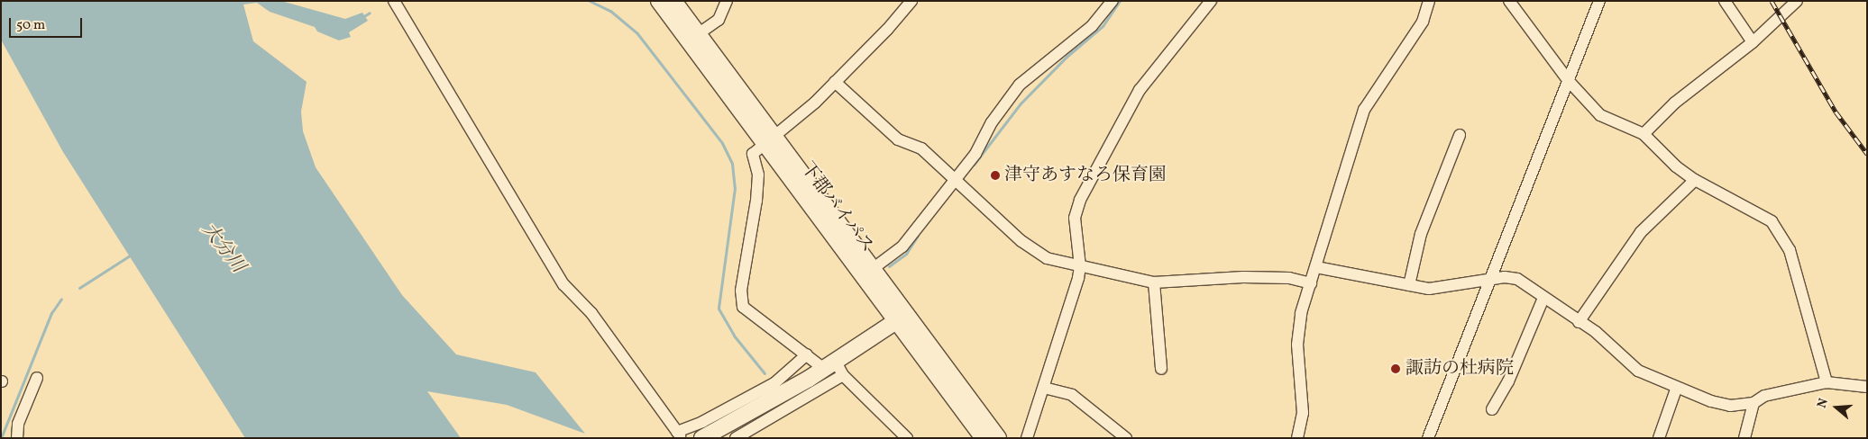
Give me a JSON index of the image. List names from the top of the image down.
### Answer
{
  "water": ["大分川"],
  "places": ["津守あすなろ保育園", "諏訪の杜病院"],
  "scale_bar": "50 m",
  "north": "left"
}
